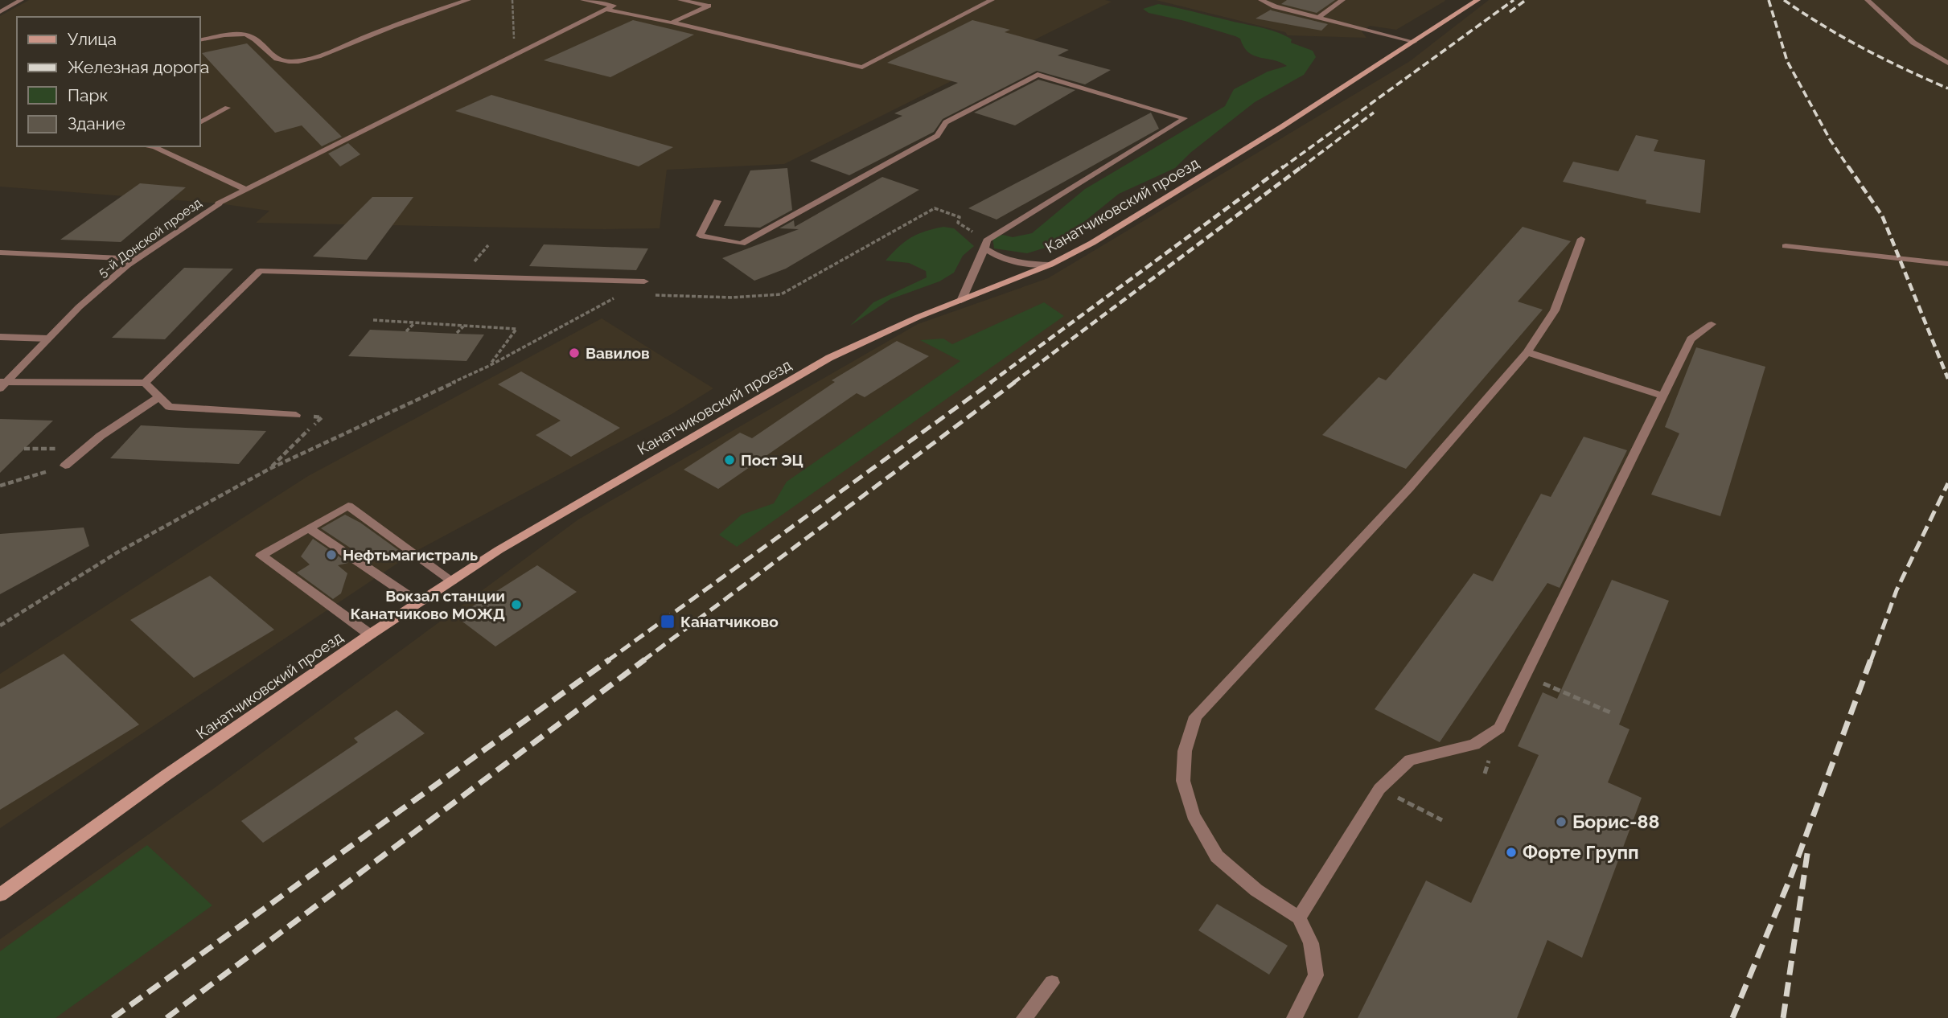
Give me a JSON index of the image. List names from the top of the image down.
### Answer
{
  "streets": {
    "street": ["Канатчиковский проезд", "5-й Донской проезд"]
  },
  "places": {
    "other": [
      "Вавилов",
      "Пост ЭЦ",
      "Нефтьмагистраль",
      "Вокзал станции Канатчиково МОЖД",
      "Борис-88",
      "Форте Групп"
    ],
    "transit": ["Канатчиково"]
  },
  "legend": [
    "Улица",
    "Железная дорога",
    "Парк",
    "Здание"
  ]
}
